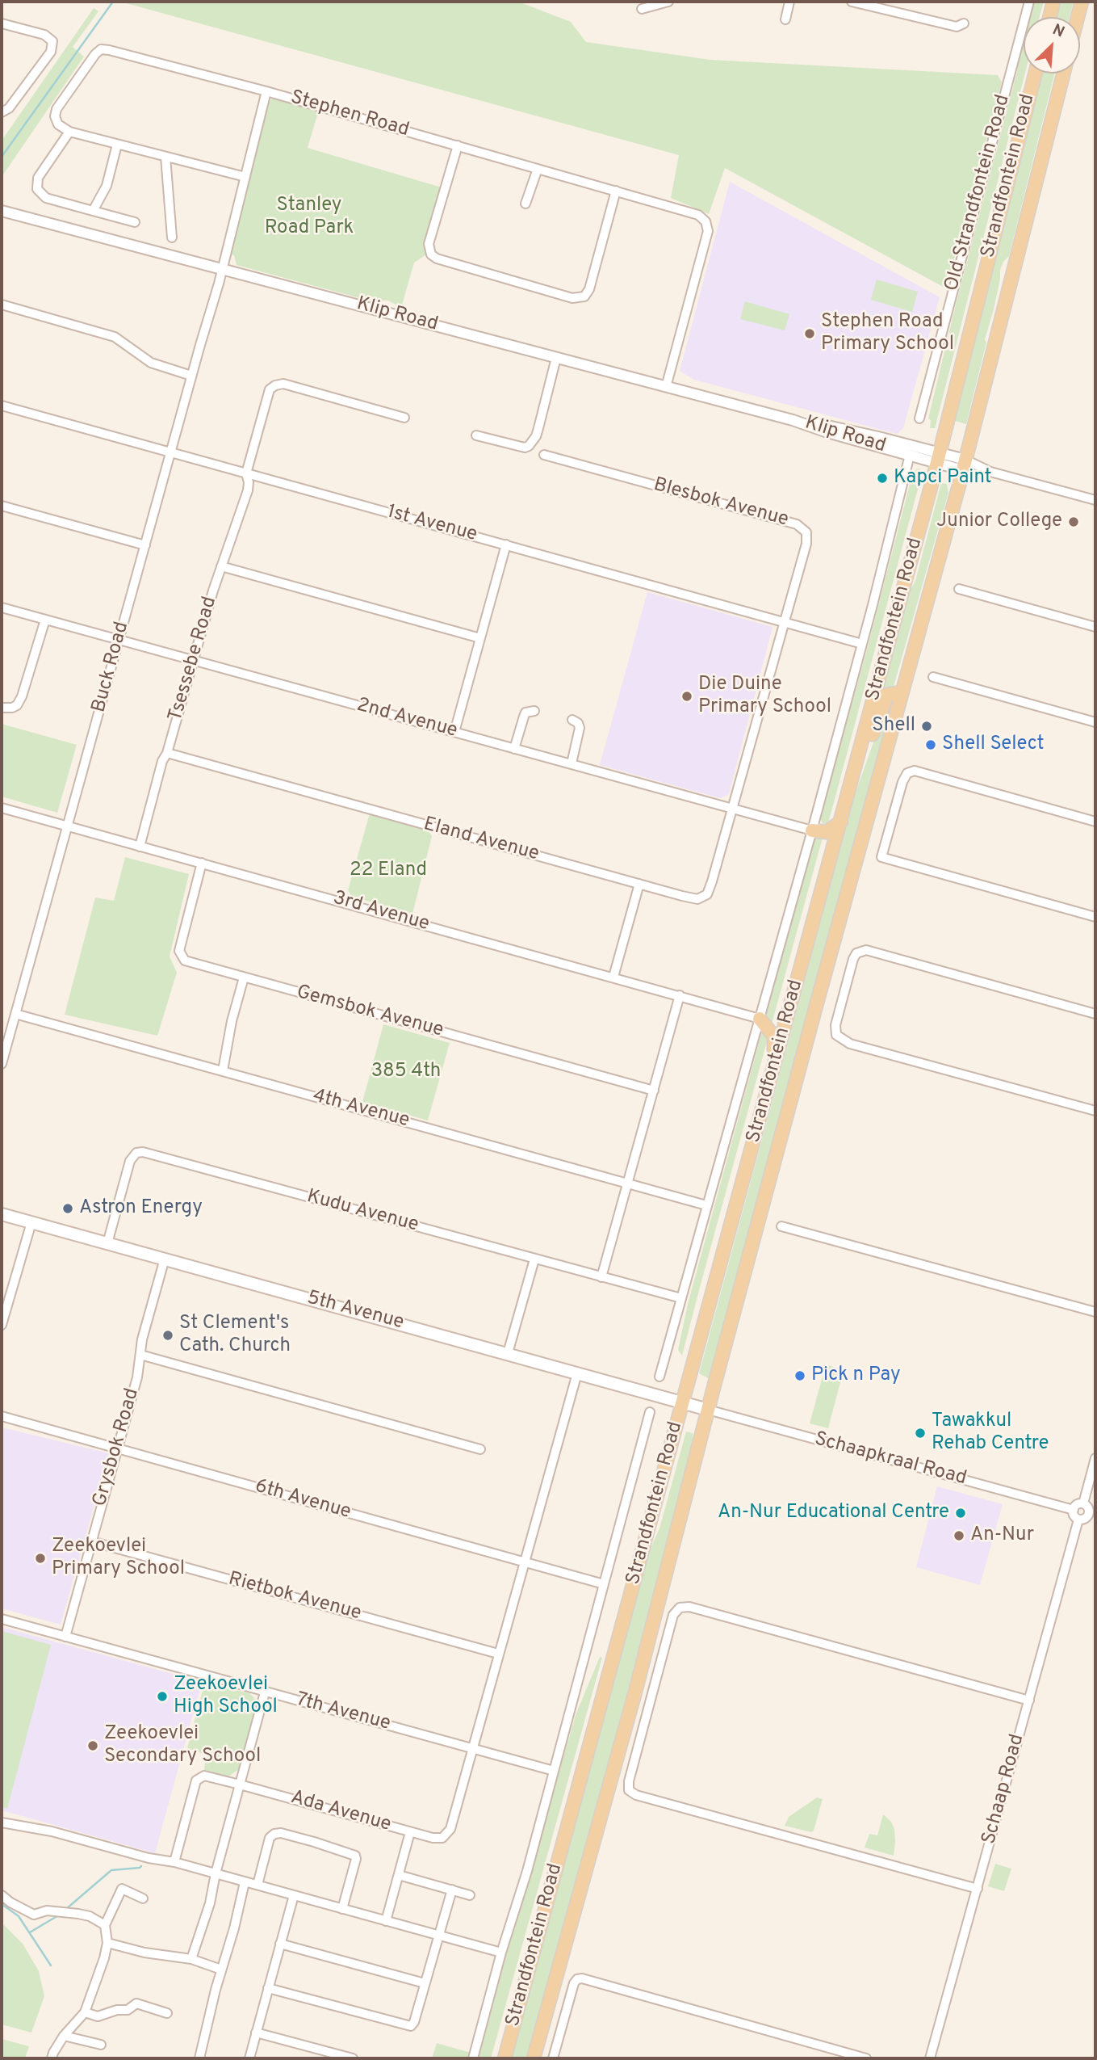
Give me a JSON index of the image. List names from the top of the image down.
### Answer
{
  "streets": {
    "main road": ["Strandfontein Road", "5th Avenue"],
    "street": [
      "Stephen Road",
      "Old Strandfontein Road",
      "Klip Road",
      "Blesbok Avenue",
      "1st Avenue",
      "Tsessebe Road",
      "Buck Road",
      "2nd Avenue",
      "Eland Avenue",
      "3rd Avenue",
      "Gemsbok Avenue",
      "4th Avenue",
      "Kudu Avenue",
      "Grysbok Road",
      "Schaapkraal Road",
      "6th Avenue",
      "Rietbok Avenue",
      "7th Avenue",
      "Schaap Road",
      "Ada Avenue"
    ]
  },
  "crossings": [
    ["Stephen Road", "Klip Road"],
    ["Stephen Road", "Buck Road"],
    ["Strandfontein Road", "Klip Road"],
    ["Strandfontein Road", "1st Avenue"],
    ["Strandfontein Road", "2nd Avenue"],
    ["Strandfontein Road", "3rd Avenue"],
    ["Strandfontein Road", "4th Avenue"],
    ["Strandfontein Road", "Kudu Avenue"],
    ["Strandfontein Road", "5th Avenue"],
    ["Strandfontein Road", "Schaapkraal Road"],
    ["Strandfontein Road", "6th Avenue"],
    ["Strandfontein Road", "7th Avenue"],
    ["Klip Road", "Buck Road"],
    ["Blesbok Avenue", "1st Avenue"],
    ["1st Avenue", "Tsessebe Road"],
    ["1st Avenue", "Buck Road"],
    ["Tsessebe Road", "2nd Avenue"],
    ["Tsessebe Road", "Eland Avenue"],
    ["Tsessebe Road", "3rd Avenue"],
    ["Buck Road", "2nd Avenue"],
    ["Buck Road", "3rd Avenue"],
    ["Buck Road", "4th Avenue"],
    ["2nd Avenue", "Eland Avenue"],
    ["3rd Avenue", "Gemsbok Avenue"],
    ["Kudu Avenue", "5th Avenue"],
    ["5th Avenue", "Grysbok Road"],
    ["5th Avenue", "Schaapkraal Road"],
    ["Grysbok Road", "6th Avenue"],
    ["Grysbok Road", "Rietbok Avenue"],
    ["Grysbok Road", "7th Avenue"],
    ["Schaapkraal Road", "Schaap Road"],
    ["7th Avenue", "Ada Avenue"]
  ],
  "parks": ["Stanley Road Park", "22 Eland", "385 4th"],
  "places": [
    "Stephen Road Primary School",
    "Kapci Paint",
    "Junior College",
    "Die Duine Primary School",
    "Shell",
    "Shell Select",
    "Astron Energy",
    "St Clement's Cath. Church",
    "Pick n Pay",
    "Tawakkul Rehab Centre",
    "An-Nur Educational Centre",
    "An-Nur",
    "Zeekoevlei Primary School",
    "Zeekoevlei High School",
    "Zeekoevlei Secondary School"
  ],
  "north": "top right"
}
